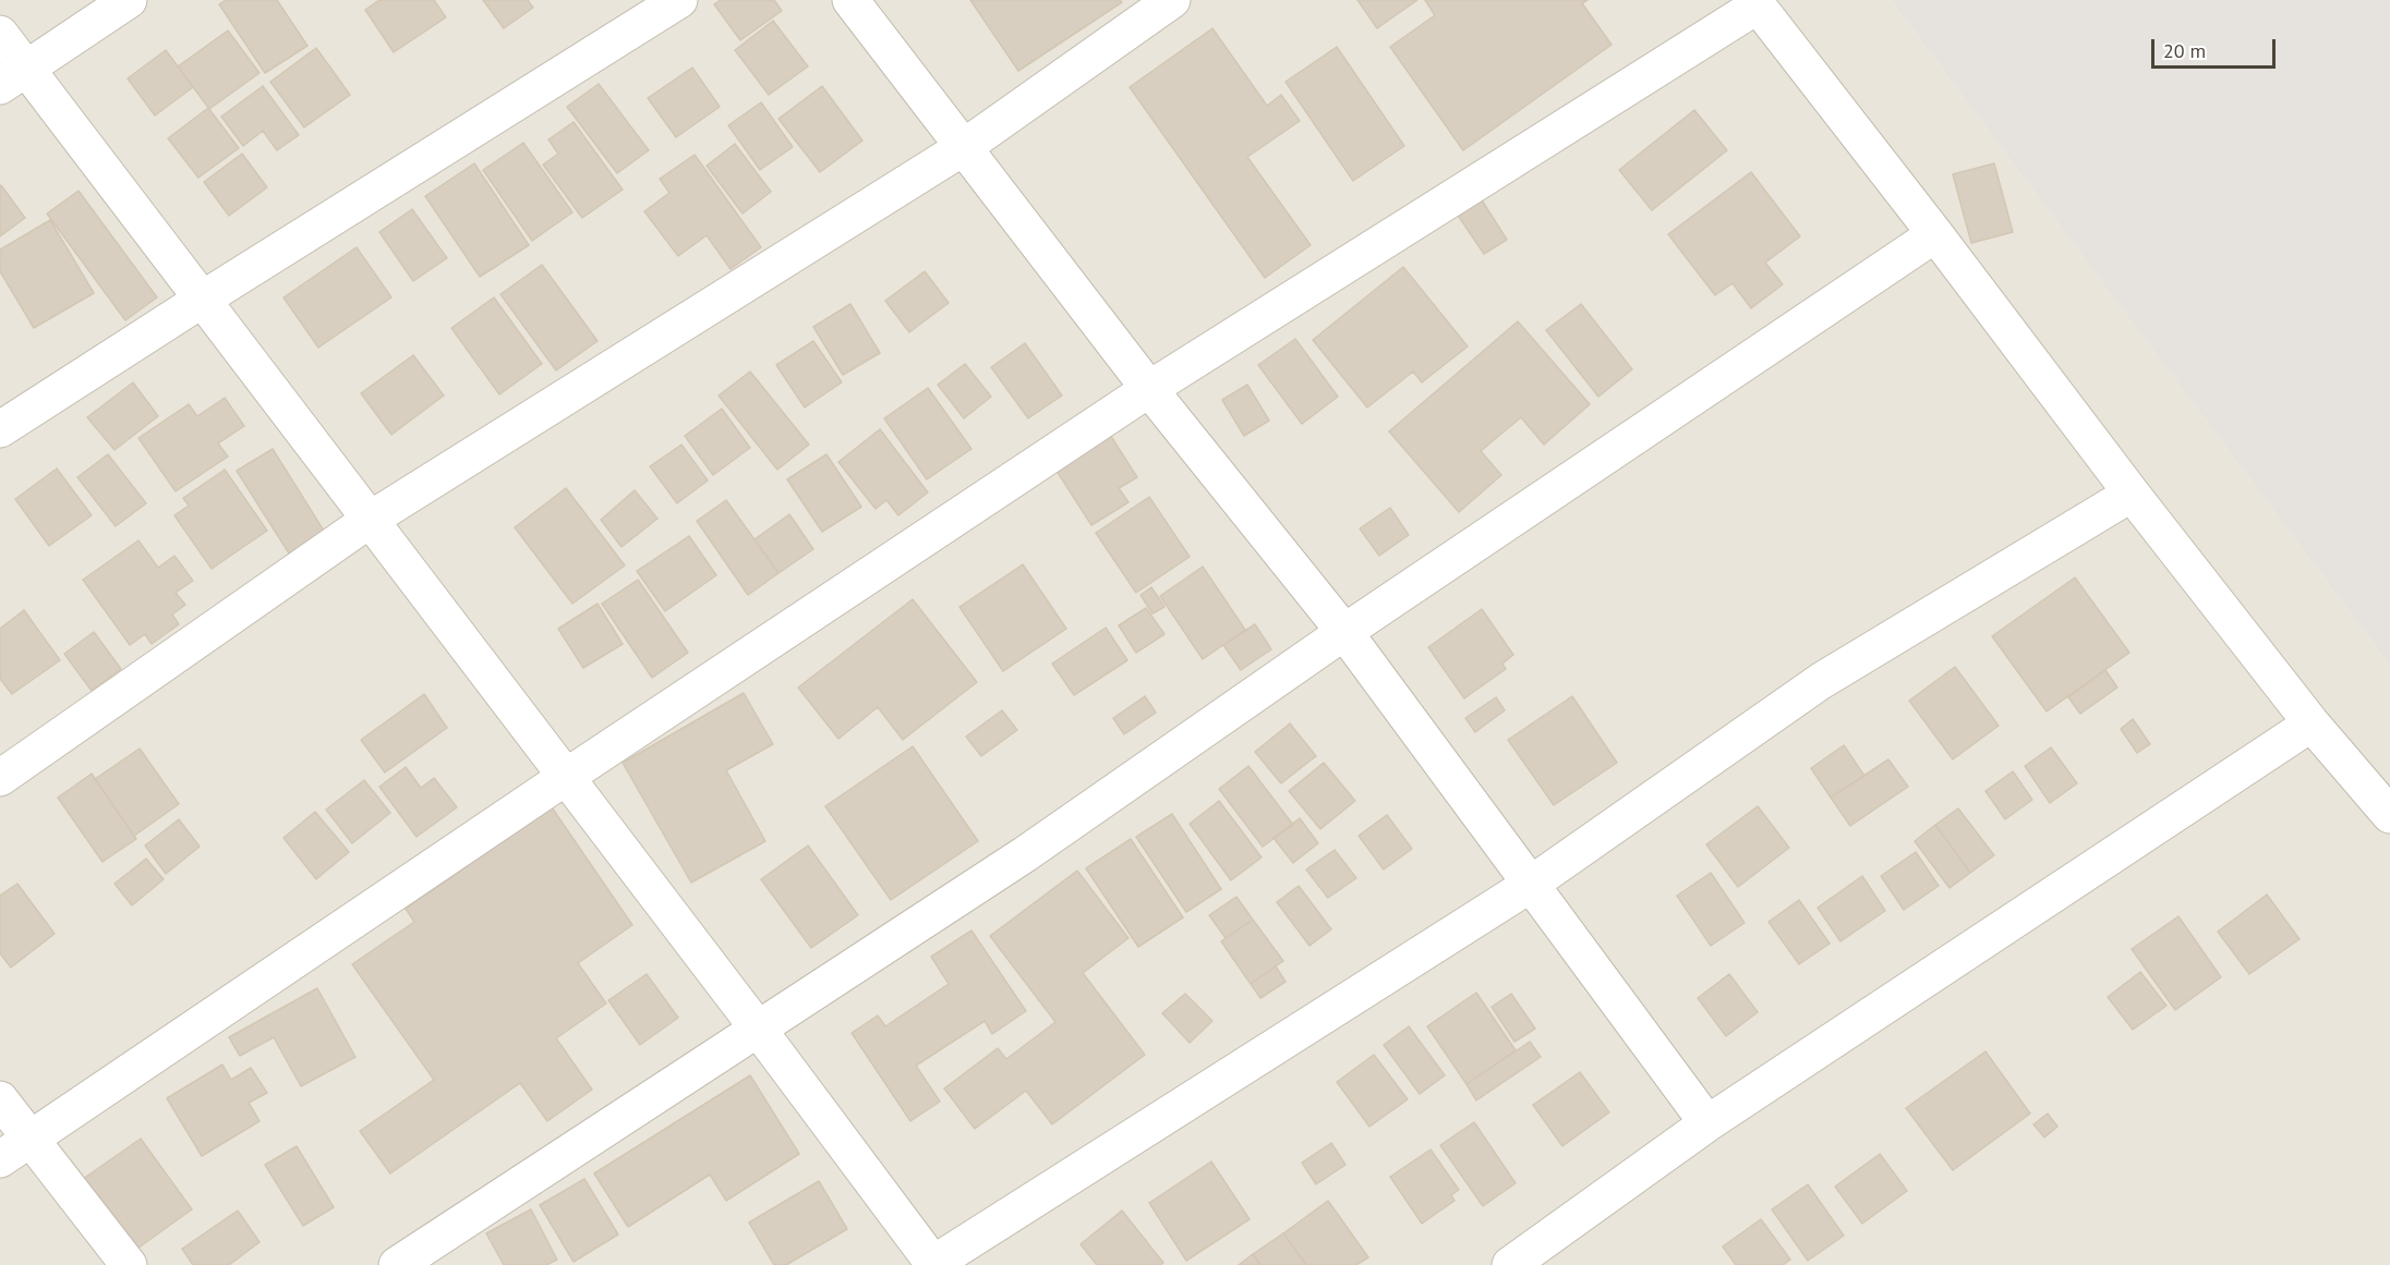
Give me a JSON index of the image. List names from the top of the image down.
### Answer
{
  "scale_bar": "20 m"
}
